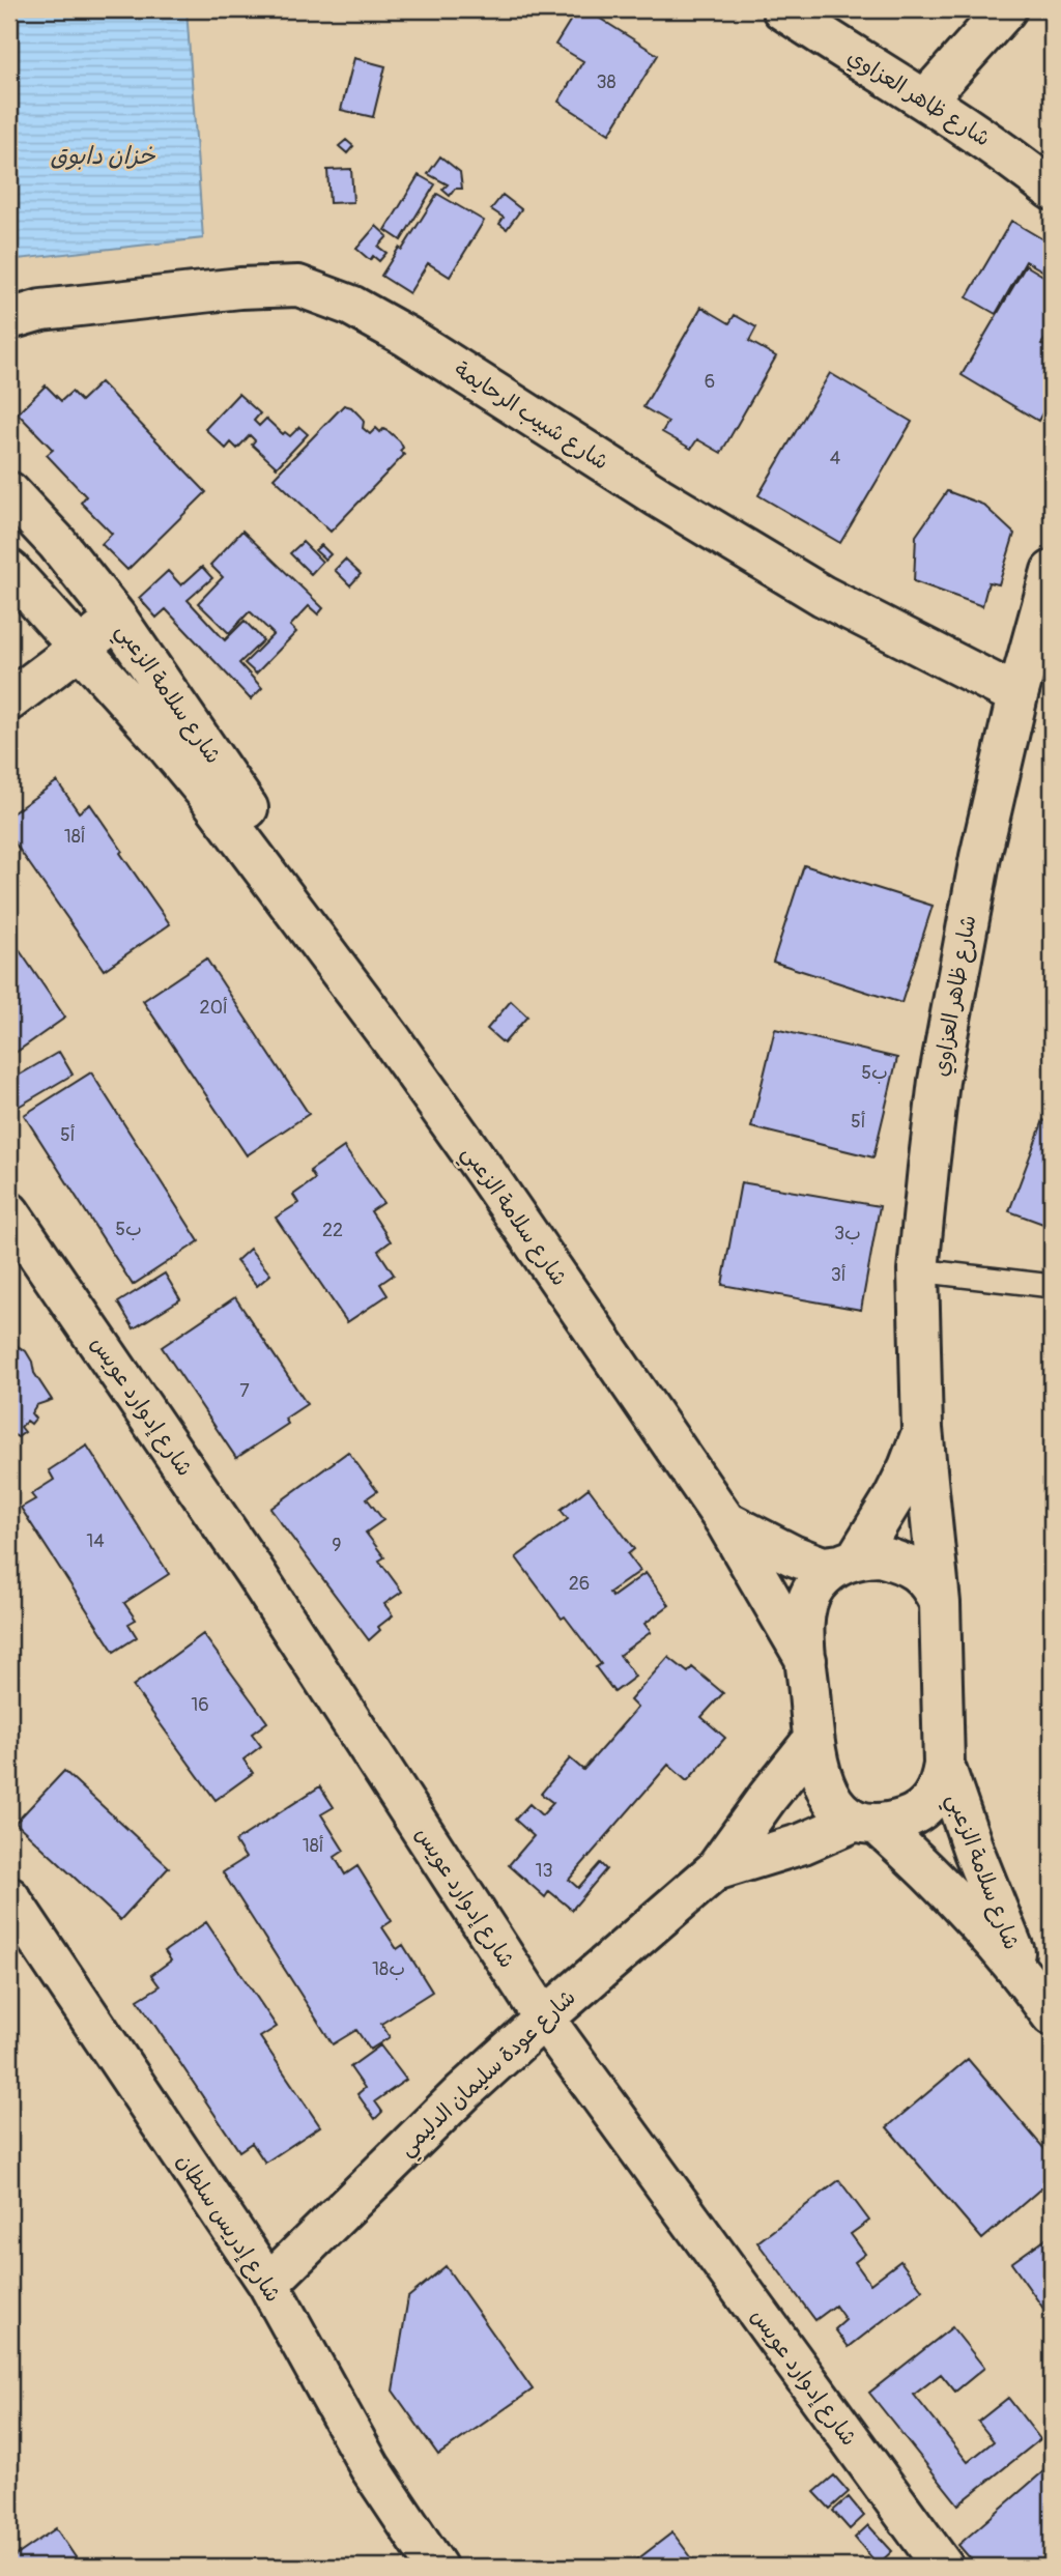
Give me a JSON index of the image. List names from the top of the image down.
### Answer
{
  "streets": {
    "street": [
      "شارع ظاهر العزاوي",
      "شارع شبيب الرحايمة",
      "شارع سلامة الزعبي",
      "شارع إدوارد عويس",
      "شارع عودة سليمان الدليمي",
      "شارع إدريس سلطان"
    ]
  },
  "crossings": [
    ["شارع ظاهر العزاوي", "شارع شبيب الرحايمة"],
    ["شارع ظاهر العزاوي", "شارع سلامة الزعبي"],
    ["شارع ظاهر العزاوي", "شارع عودة سليمان الدليمي"],
    ["شارع سلامة الزعبي", "شارع عودة سليمان الدليمي"],
    ["شارع إدوارد عويس", "شارع عودة سليمان الدليمي"],
    ["شارع عودة سليمان الدليمي", "شارع إدريس سلطان"]
  ],
  "water": ["خزان دابوق"],
  "house_numbers": [
    "38",
    "6",
    "4",
    "18أ",
    "20أ",
    "5ب",
    "5أ",
    "5أ",
    "5ب",
    "22",
    "3ب",
    "3أ",
    "7",
    "14",
    "9",
    "26",
    "16",
    "18أ",
    "13",
    "18ب"
  ]
}
